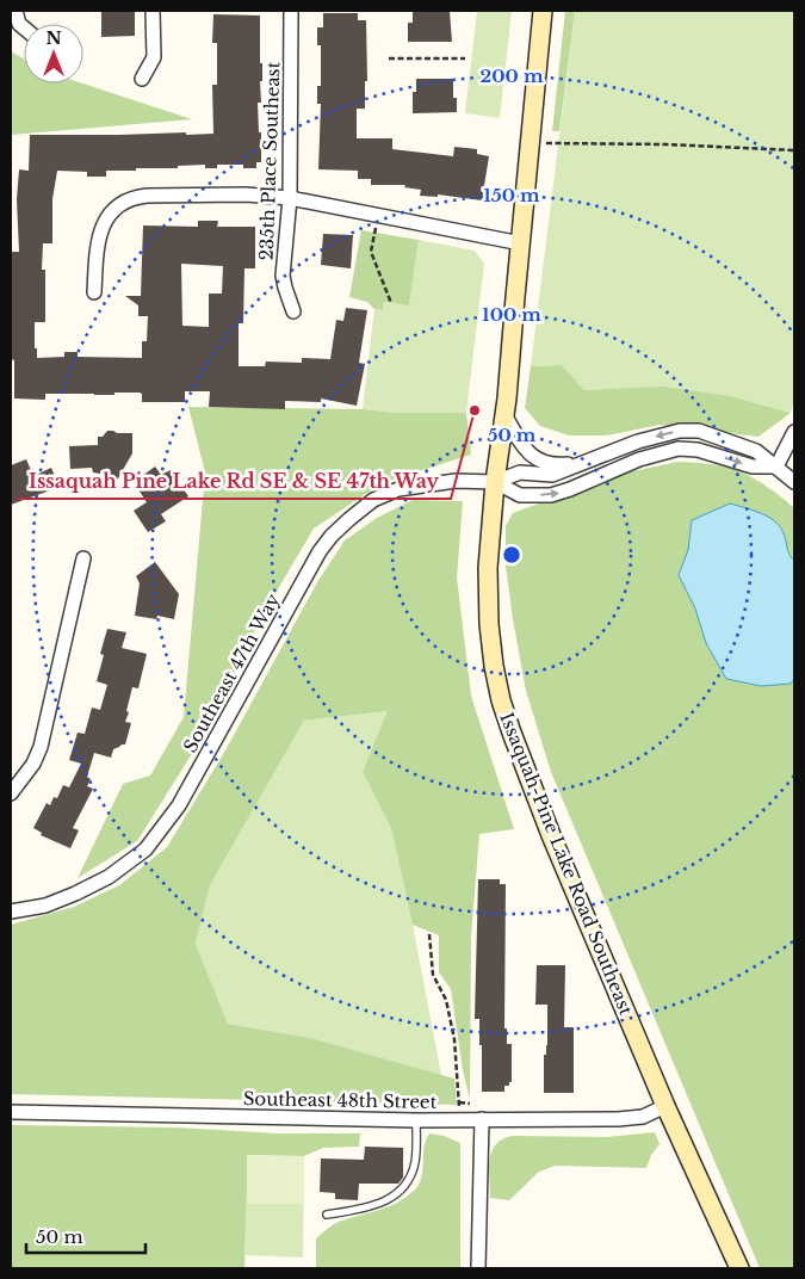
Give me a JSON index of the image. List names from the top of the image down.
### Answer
{
  "streets": {
    "main road": ["Issaquah-Pine Lake Road Southeast"],
    "street": ["235th Place Southeast", "Southeast 47th Way", "Southeast 48th Street"]
  },
  "crossings": [
    ["Southeast 47th Way", "Issaquah-Pine Lake Road Southeast"],
    ["Issaquah-Pine Lake Road Southeast", "Southeast 48th Street"]
  ],
  "places": ["Issaquah Pine Lake Rd SE & SE 47th Way"],
  "scale_bar": "50 m",
  "north": "top",
  "rings": [
    "200 m",
    "150 m",
    "100 m",
    "50 m"
  ]
}
